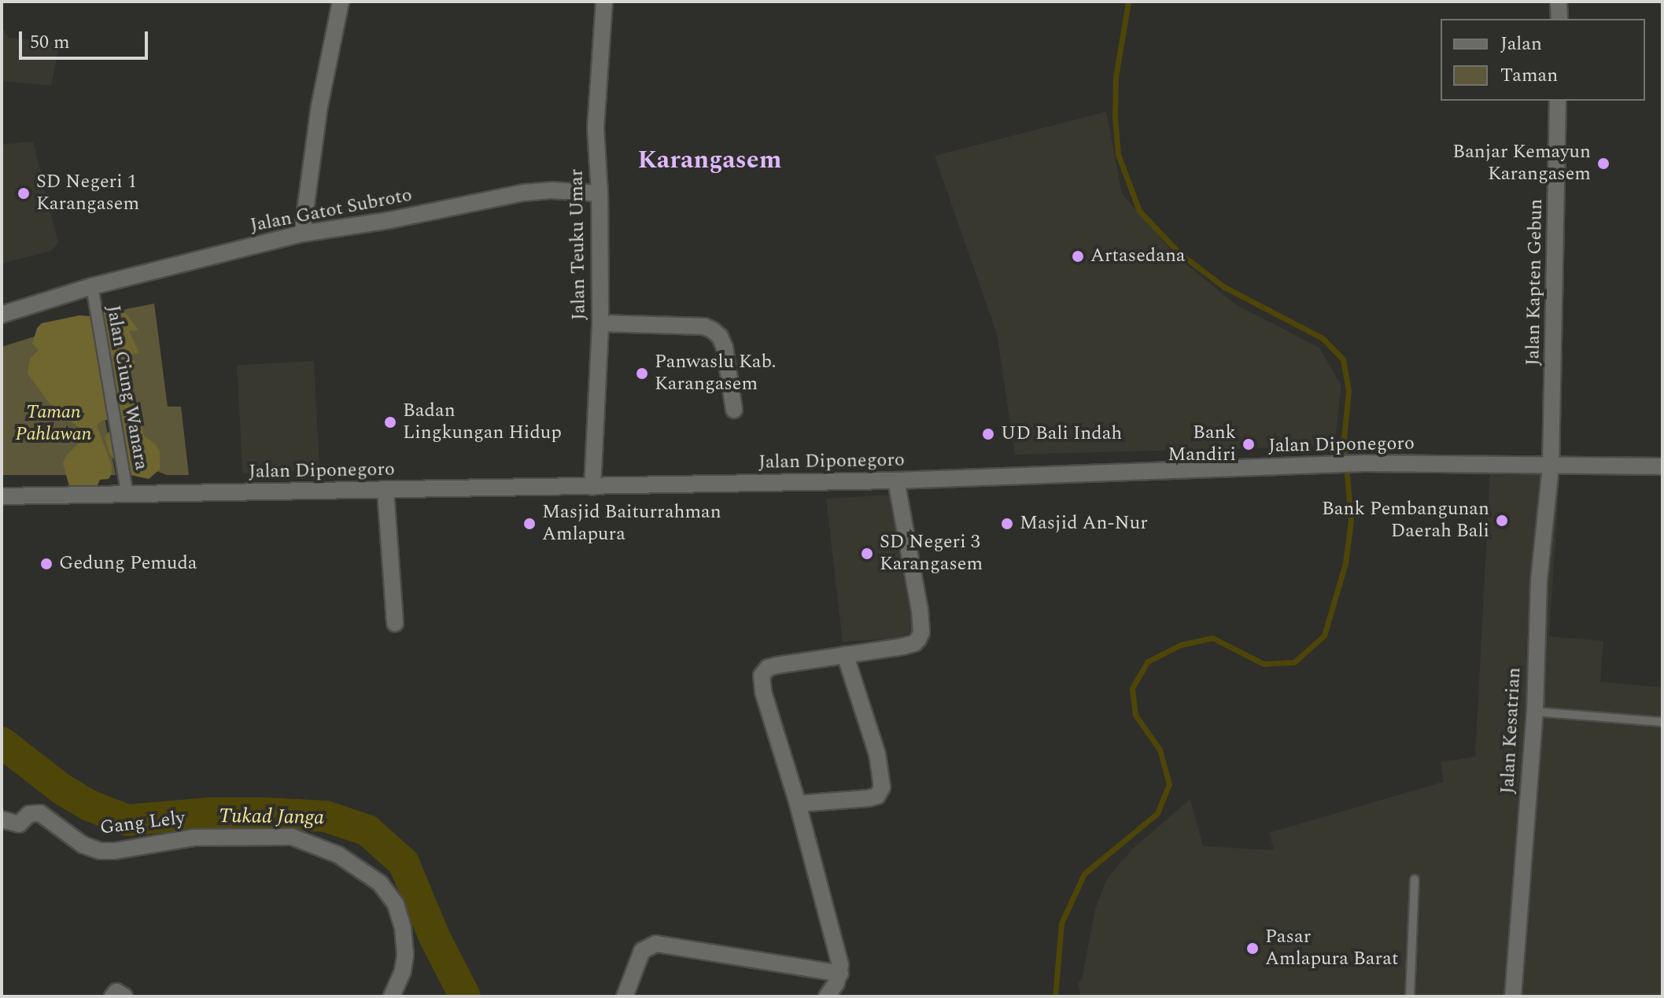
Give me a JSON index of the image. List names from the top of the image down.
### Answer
{
  "streets": {
    "street": [
      "Jalan Gatot Subroto",
      "Jalan Teuku Umar",
      "Jalan Kapten Gebun",
      "Jalan Ciung Wanara",
      "Jalan Diponegoro",
      "Jalan Kesatrian",
      "Gang Lely"
    ]
  },
  "crossings": [
    ["Jalan Gatot Subroto", "Jalan Teuku Umar"],
    ["Jalan Gatot Subroto", "Jalan Ciung Wanara"],
    ["Jalan Teuku Umar", "Jalan Diponegoro"],
    ["Jalan Kapten Gebun", "Jalan Diponegoro"],
    ["Jalan Kapten Gebun", "Jalan Kesatrian"],
    ["Jalan Ciung Wanara", "Jalan Diponegoro"],
    ["Jalan Diponegoro", "Jalan Kesatrian"]
  ],
  "districts": ["Karangasem"],
  "water": ["Tukad Janga"],
  "parks": ["Taman Pahlawan"],
  "places": [
    "Banjar Kemayun Karangasem",
    "SD Negeri 1 Karangasem",
    "Artasedana",
    "Panwaslu Kab. Karangasem",
    "Badan Lingkungan Hidup",
    "UD Bali Indah",
    "Bank Mandiri",
    "Bank Pembangunan Daerah Bali",
    "Masjid Baiturrahman Amlapura",
    "Masjid An-Nur",
    "SD Negeri 3 Karangasem",
    "Gedung Pemuda",
    "Pasar Amlapura Barat"
  ],
  "legend": ["Jalan", "Taman"],
  "scale_bar": "50 m"
}
